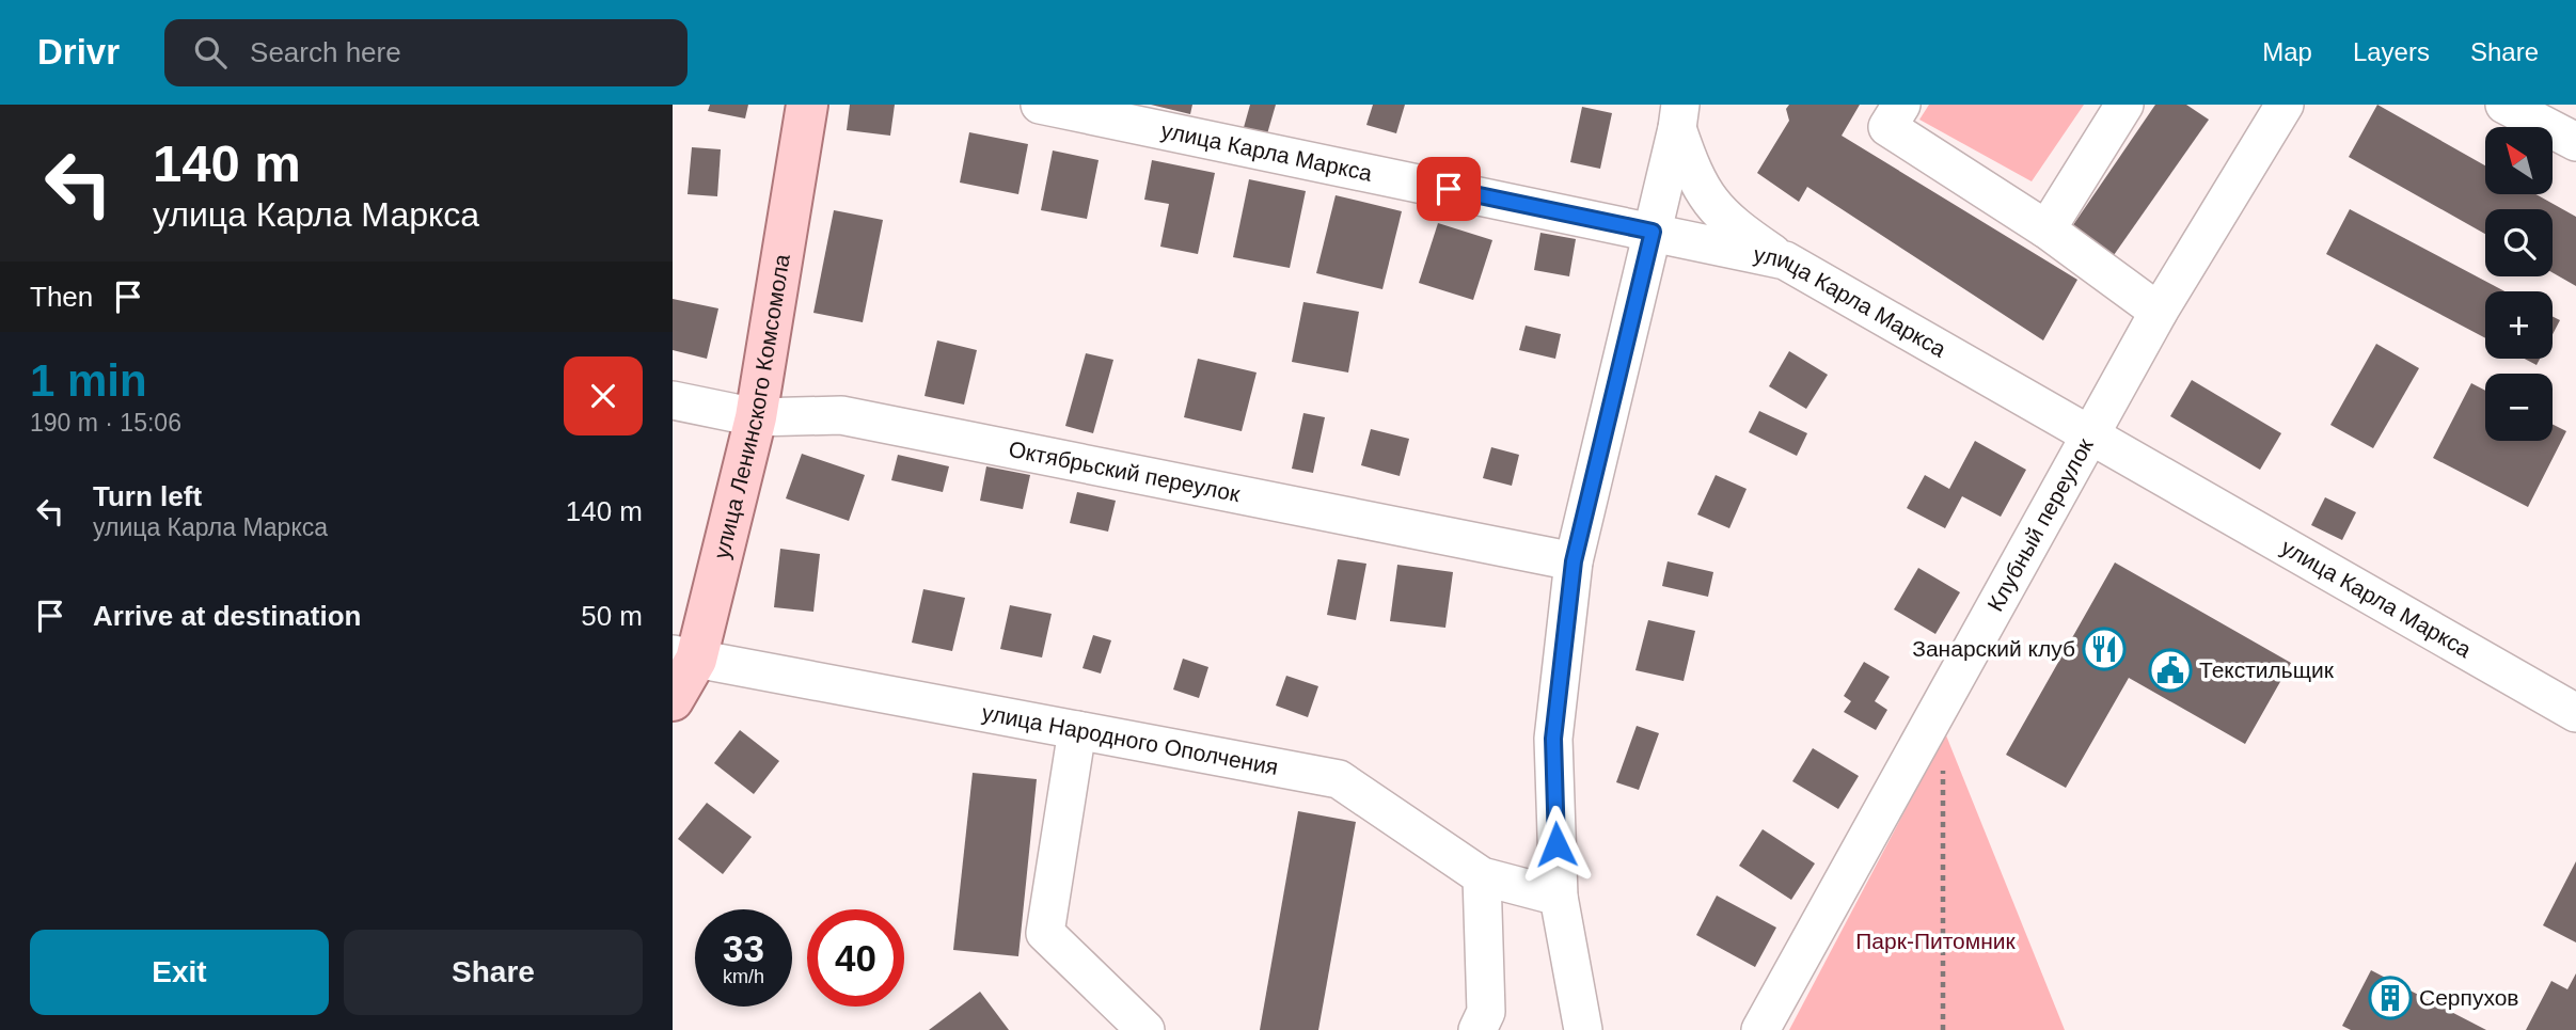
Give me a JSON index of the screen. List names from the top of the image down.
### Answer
{
  "streets": {
    "main road": ["улица Ленинского Комсомола"],
    "street": [
      "улица Карла Маркса",
      "Октябрьский переулок",
      "Клубный переулок",
      "улица Народного Ополчения"
    ]
  },
  "crossings": [
    ["улица Карла Маркса", "Клубный переулок"],
    ["улица Ленинского Комсомола", "Октябрьский переулок"],
    ["улица Ленинского Комсомола", "улица Народного Ополчения"]
  ],
  "parks": ["Парк-Питомник"],
  "places": {
    "restaurant": ["Занарский клуб"],
    "public building": ["Текстильщик"],
    "building": ["Серпухов"]
  },
  "north": "top left",
  "page": {
    "header": "Drivr",
    "search": "Search here",
    "nav": ["Map", "Layers", "Share"],
    "turn": ["140 m", "улица Карла Маркса"],
    "map_buttons": ["+", "−"],
    "then": "Then",
    "heading": ["1 min", "190 m · 15:06"],
    "list": [
      {
        "name": "Turn left",
        "note": "улица Карла Маркса",
        "value": "140 m"
      },
      {
        "name": "Arrive at destination",
        "value": "50 m"
      }
    ],
    "speed": "33 km/h",
    "limit": "40",
    "buttons": ["Exit", "Share"]
  }
}
